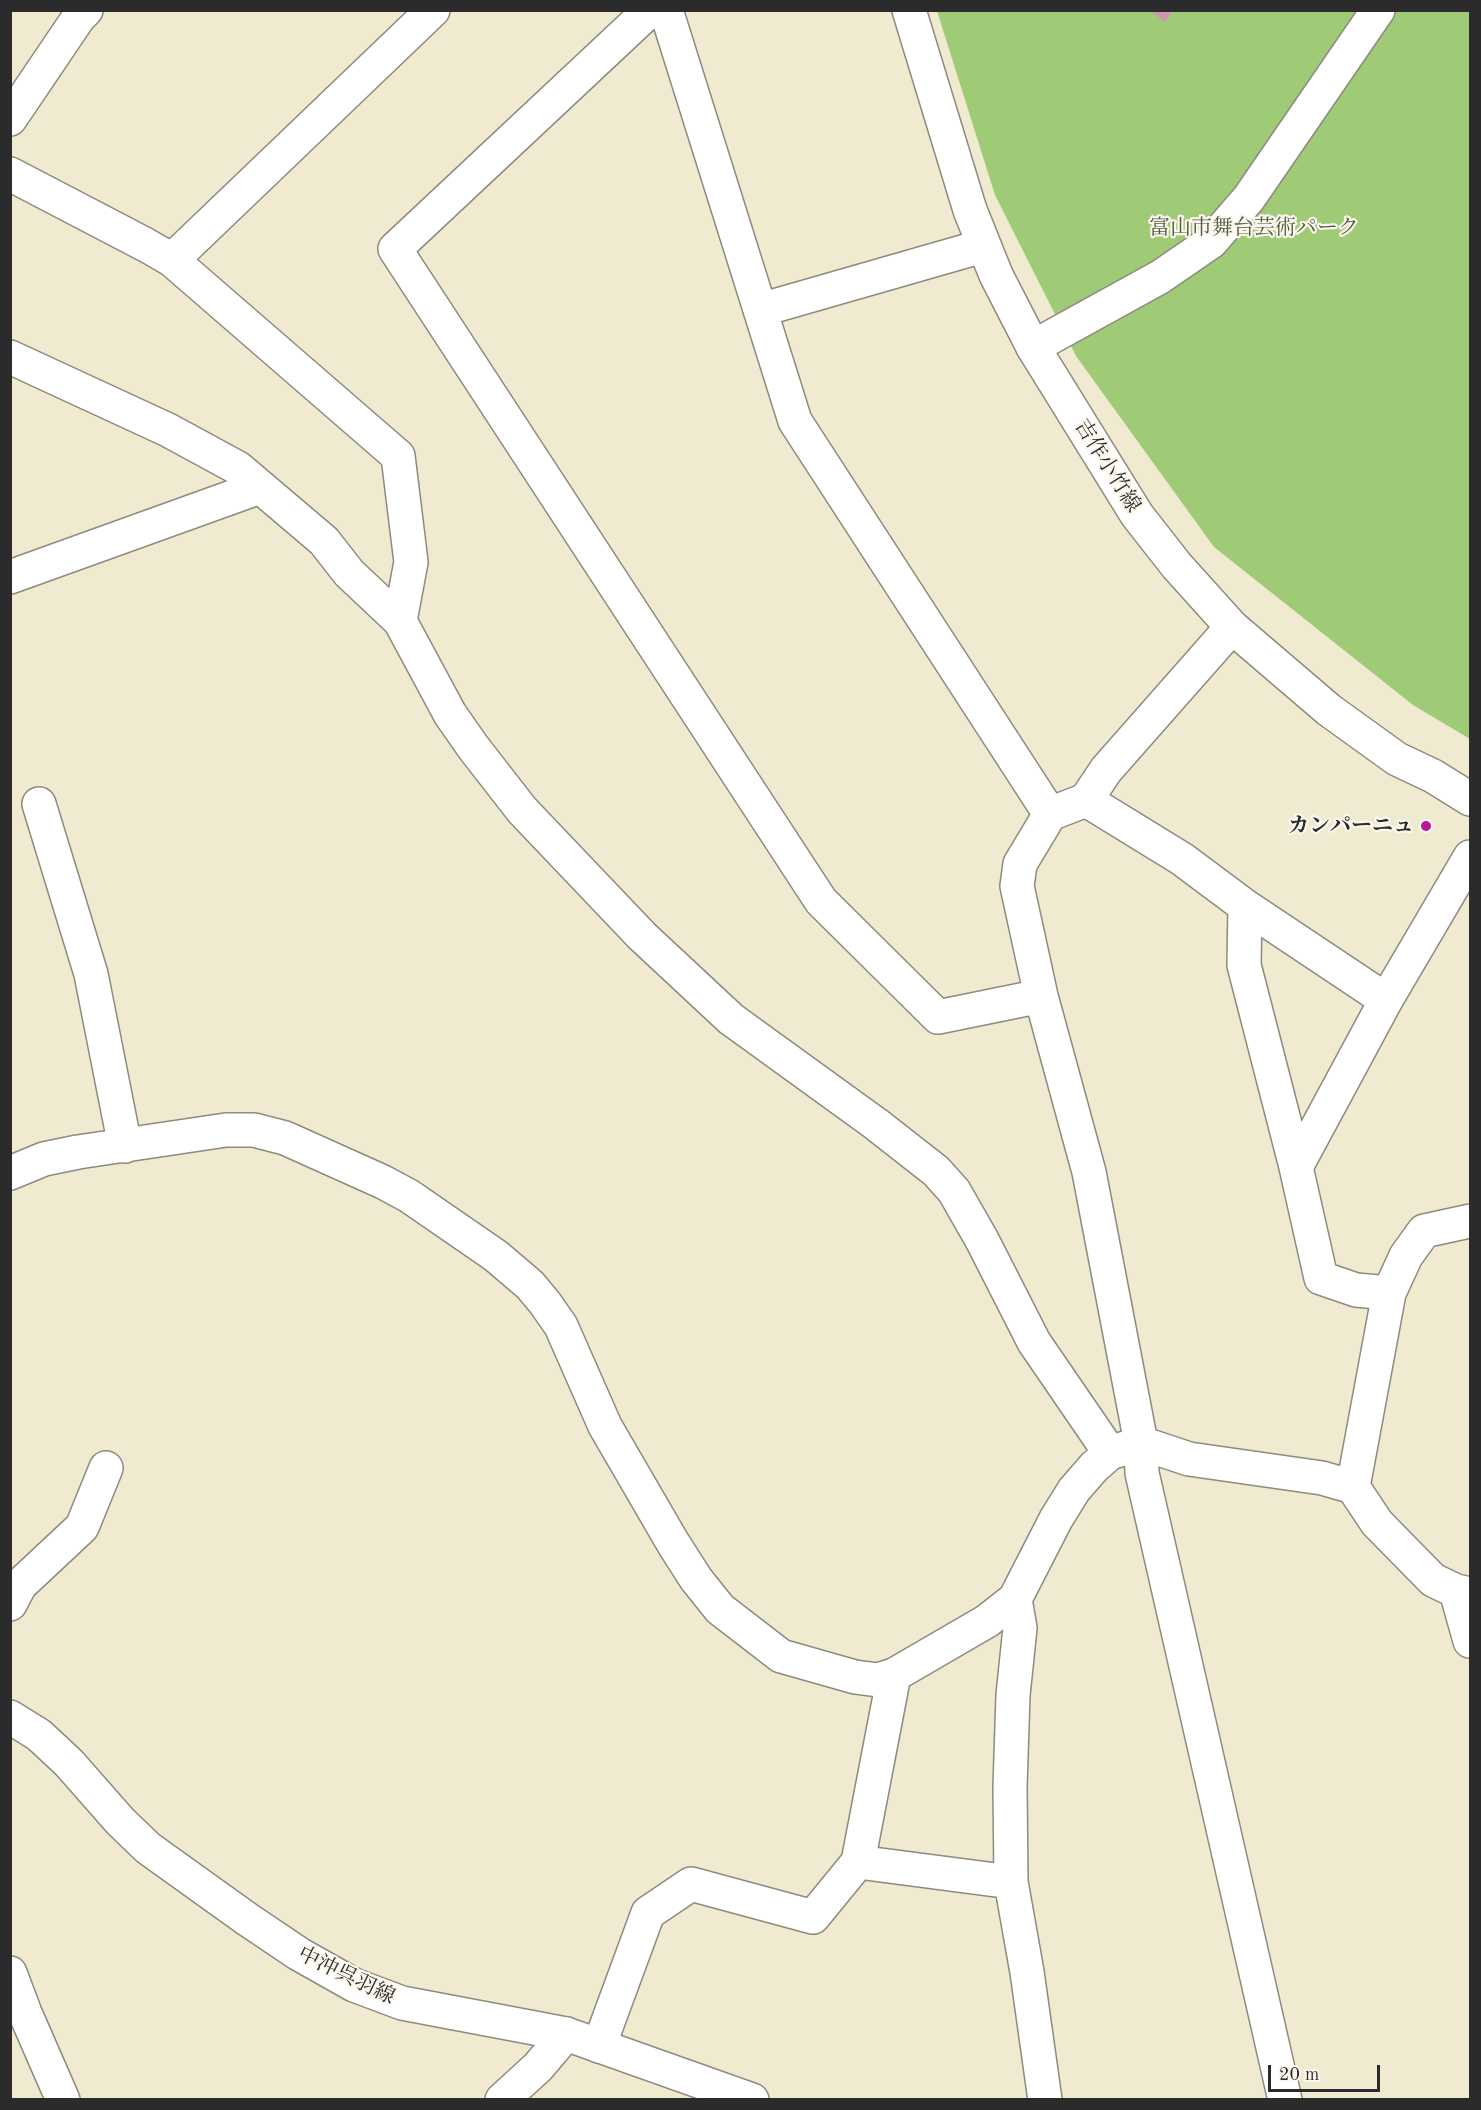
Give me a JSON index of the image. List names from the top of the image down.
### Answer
{
  "streets": {
    "street": ["吉作小竹線", "中沖呉羽線"]
  },
  "parks": ["富山市舞台芸術パーク"],
  "places": ["カンパーニュ"],
  "scale_bar": "20 m"
}
